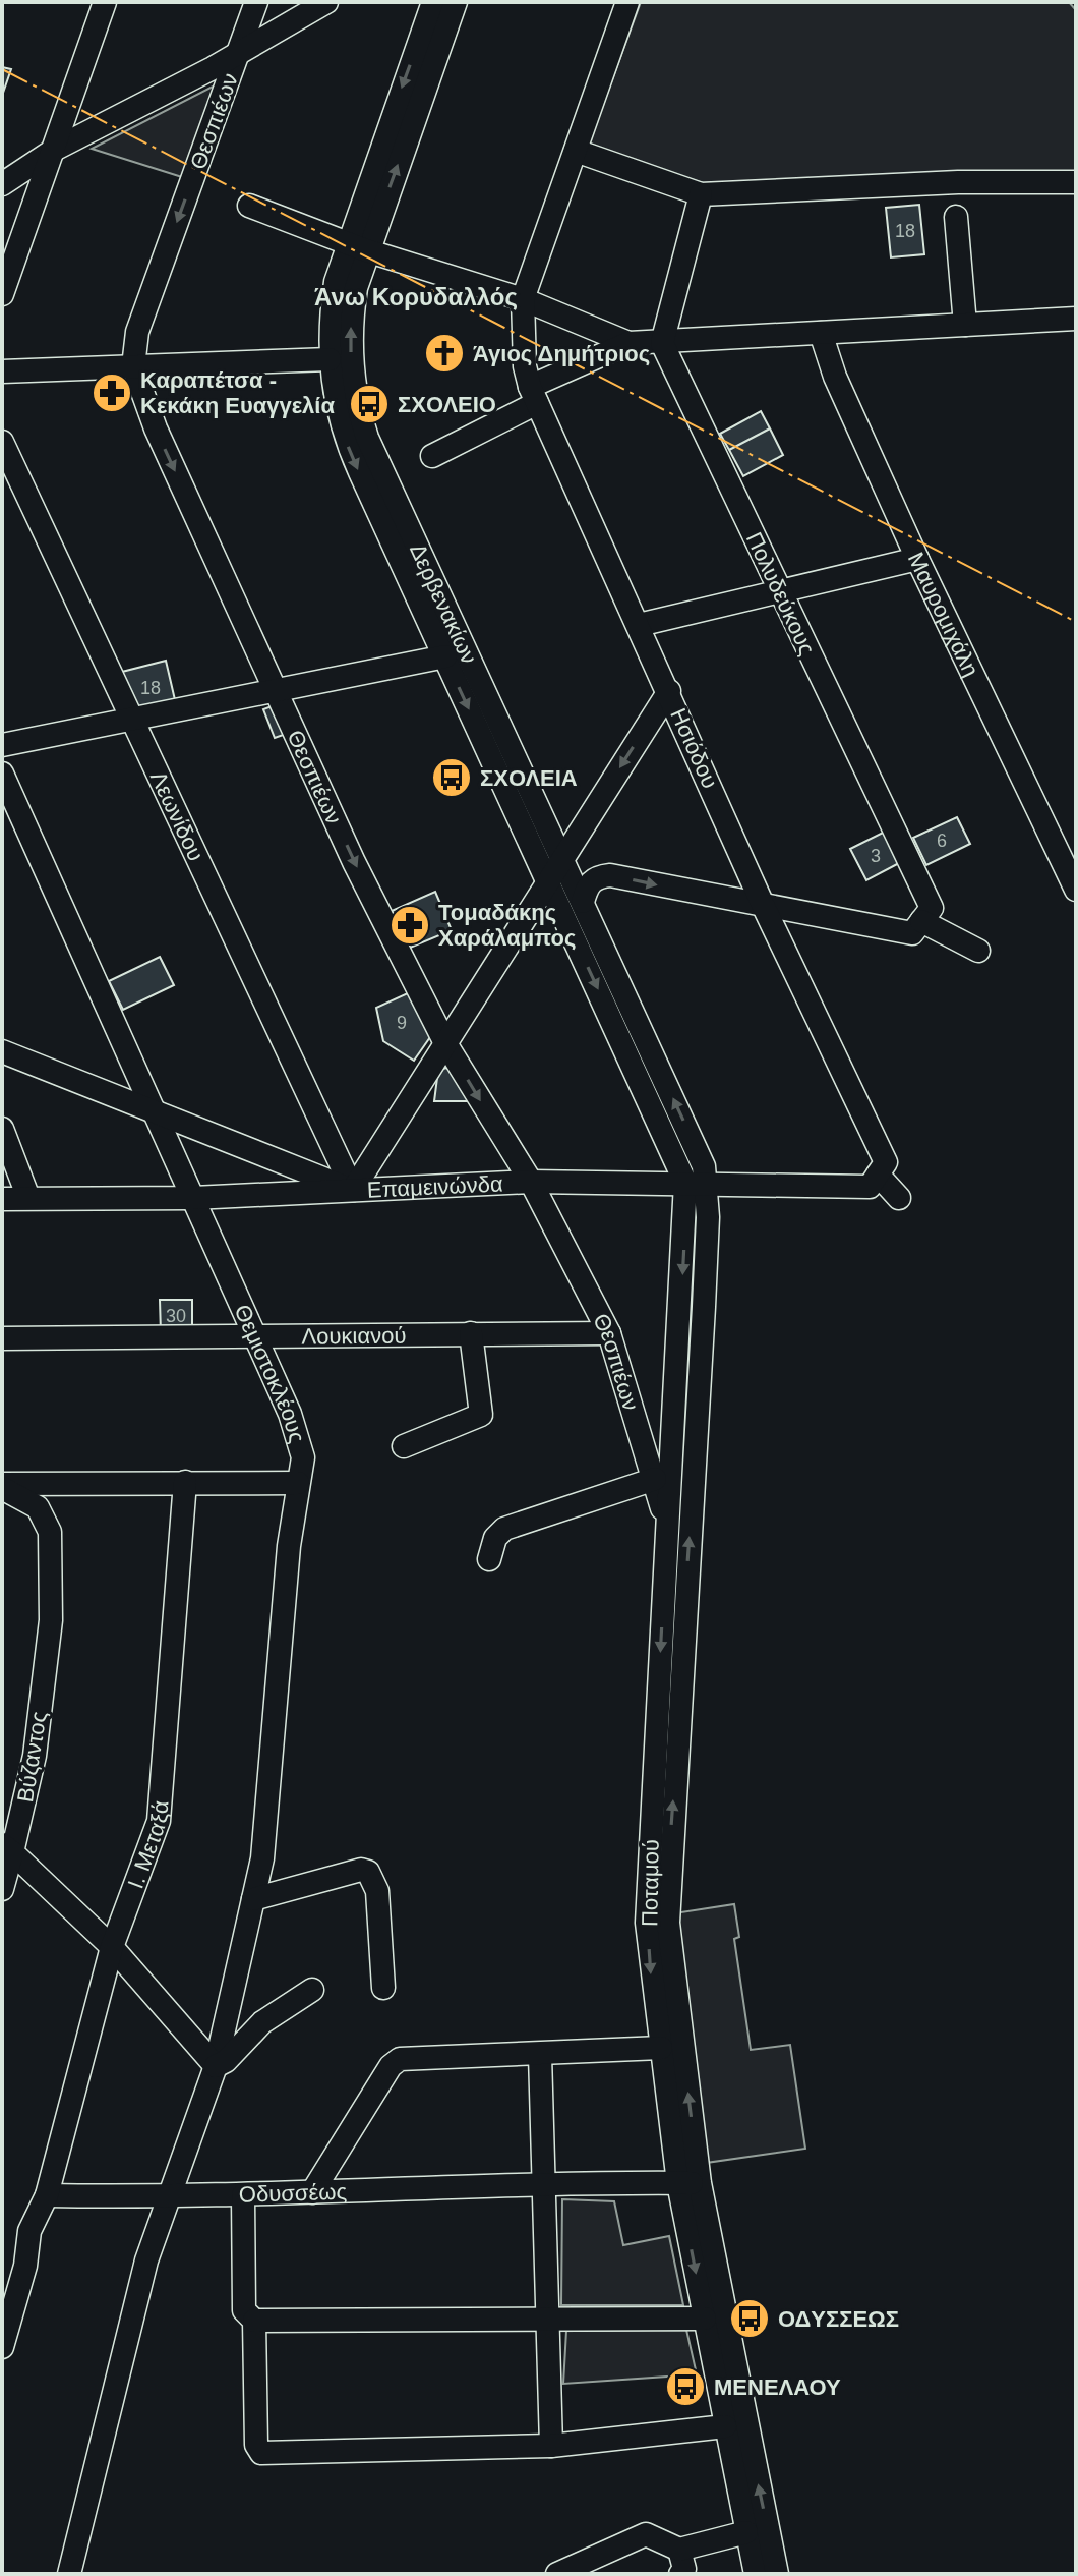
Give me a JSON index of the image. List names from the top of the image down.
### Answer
{
  "streets": {
    "street": [
      "Θεσπιέων",
      "Πολυδεύκους",
      "Δερβενακίων",
      "Μαυρομιχάλη",
      "Ησιόδου",
      "Λεωνίδου",
      "Επαμεινώνδα",
      "Λουκιανού",
      "Θεμιστοκλέους",
      "Βύζαντος",
      "Ι. Μεταξά",
      "Ποταμού",
      "Οδυσσέως"
    ]
  },
  "crossings": [
    ["Θεσπιέων", "Επαμεινώνδα"],
    ["Θεσπιέων", "Λουκιανού"],
    ["Θεσπιέων", "Ποταμού"],
    ["Δερβενακίων", "Επαμεινώνδα"],
    ["Δερβενακίων", "Ποταμού"],
    ["Ησιόδου", "Επαμεινώνδα"],
    ["Λεωνίδου", "Επαμεινώνδα"],
    ["Επαμεινώνδα", "Θεμιστοκλέους"],
    ["Επαμεινώνδα", "Ποταμού"],
    ["Λουκιανού", "Θεμιστοκλέους"],
    ["Θεμιστοκλέους", "Οδυσσέως"],
    ["Ι. Μεταξά", "Οδυσσέως"],
    ["Ποταμού", "Οδυσσέως"]
  ],
  "one_way": ["Θεσπιέων"],
  "districts": ["Άνω Κορυδαλλός"],
  "places": {
    "church": ["Άγιος Δημήτριος"],
    "pharmacy": ["Καραπέτσα - Κεκάκη Ευαγγελία", "Τομαδάκης Χαράλαμπος"],
    "bus stop": [
      "ΣΧΟΛΕΙΟ",
      "ΣΧΟΛΕΙΑ",
      "ΟΔYΣΣΕΩΣ",
      "ΜΕΝΕΛΑΟΥ"
    ]
  },
  "house_numbers": [
    "18",
    "18",
    "6",
    "3",
    "9",
    "30"
  ]
}
